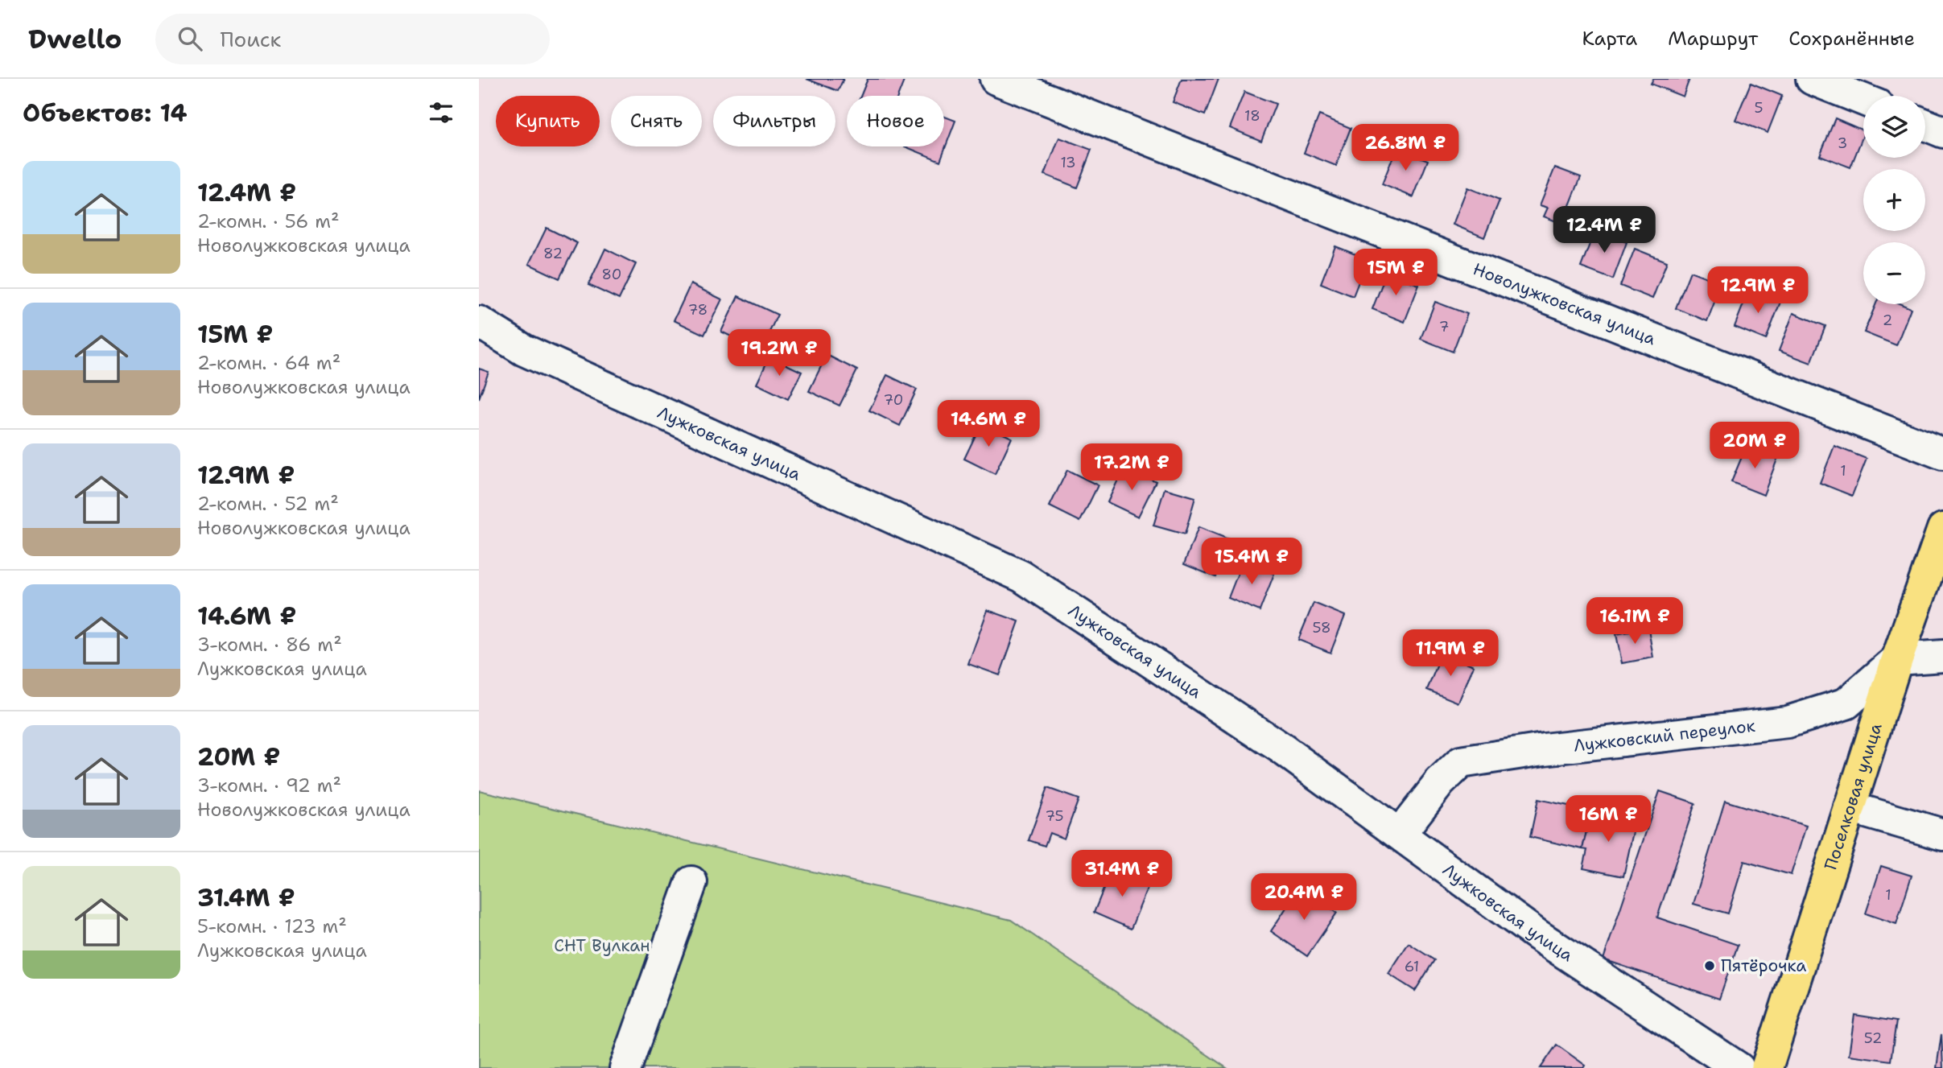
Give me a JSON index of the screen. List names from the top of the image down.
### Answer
{
  "streets": {
    "highway": ["Поселковая улица"],
    "street": ["Новолужковская улица", "Лужковская улица", "Лужковский переулок"]
  },
  "crossings": [
    ["Лужковская улица", "Лужковский переулок"],
    ["Лужковский переулок", "Поселковая улица"]
  ],
  "parks": ["СНТ Вулкан"],
  "places": ["Пятёрочка"],
  "house_numbers": [
    "5",
    "18",
    "3",
    "13",
    "82",
    "80",
    "78",
    "2",
    "7",
    "70",
    "1",
    "58",
    "75",
    "1",
    "61",
    "52"
  ],
  "page": {
    "header": "Dwello",
    "search": "Поиск",
    "nav": ["Карта", "Маршрут", "Сохранённые"],
    "heading": "Объектов: 14",
    "map_buttons": ["+", "−"],
    "chip": [
      "Купить",
      "Снять",
      "Фильтры",
      "Новое"
    ],
    "price": [
      "26.8M ₽",
      "12.4M ₽",
      "15M ₽",
      "12.9M ₽",
      "19.2M ₽",
      "14.6M ₽",
      "20M ₽",
      "17.2M ₽",
      "15.4M ₽",
      "16.1M ₽",
      "11.9M ₽",
      "16M ₽",
      "31.4M ₽",
      "20.4M ₽"
    ],
    "list": [
      {
        "name": "12.4M ₽",
        "note": "2-комн. · 56 m² · Новолужковская улица"
      },
      {
        "name": "15M ₽",
        "note": "2-комн. · 64 m² · Новолужковская улица"
      },
      {
        "name": "12.9M ₽",
        "note": "2-комн. · 52 m² · Новолужковская улица"
      },
      {
        "name": "14.6M ₽",
        "note": "3-комн. · 86 m² · Лужковская улица"
      },
      {
        "name": "20M ₽",
        "note": "3-комн. · 92 m² · Новолужковская улица"
      },
      {
        "name": "31.4M ₽",
        "note": "5-комн. · 123 m² · Лужковская улица"
      }
    ]
  }
}
